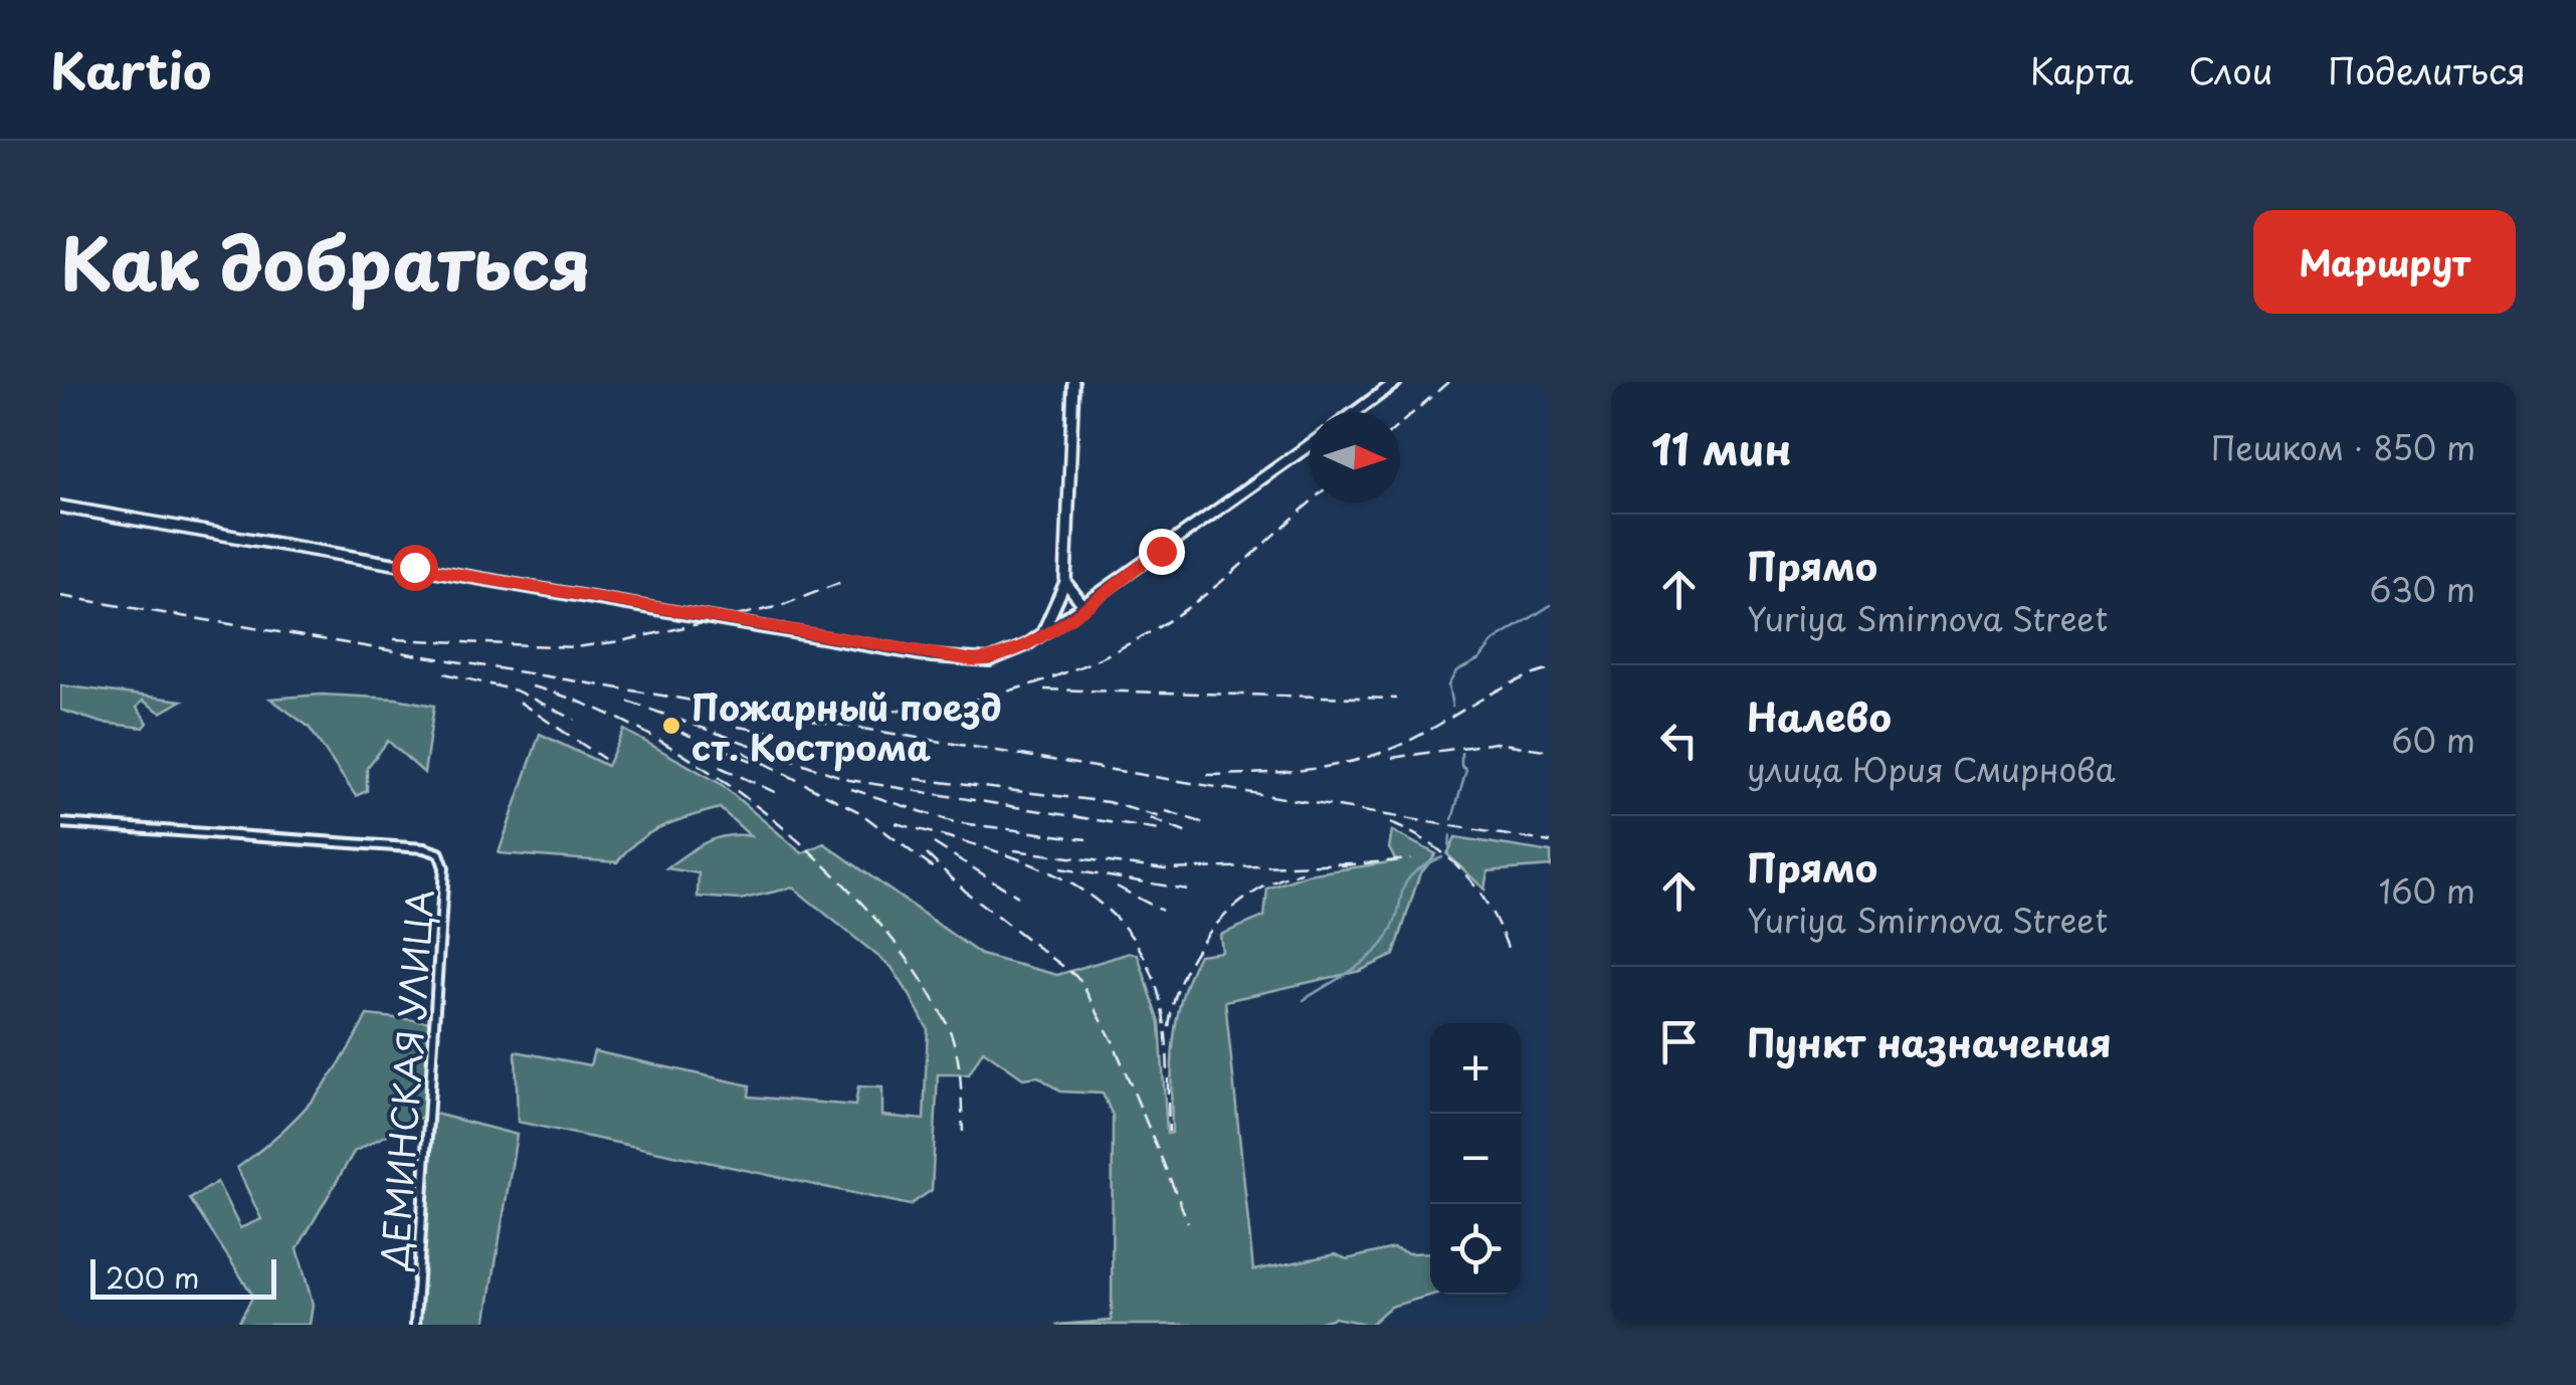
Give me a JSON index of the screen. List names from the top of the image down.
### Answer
{
  "streets": {
    "street": ["ДЕМИНСКАЯ УЛИЦА"]
  },
  "places": ["Пожарный поезд ст. Кострома"],
  "scale_bar": "200 m",
  "north": "right",
  "page": {
    "header": "Kartio",
    "nav": ["Карта", "Слои", "Поделиться"],
    "title": "Как добраться",
    "buttons": "Маршрут",
    "heading": ["11 мин", "Пешком · 850 m"],
    "list": [
      ["Прямо", "Yuriya Smirnova Street", "630 m"],
      ["Налево", "улица Юрия Смирнова", "60 m"],
      ["Прямо", "Yuriya Smirnova Street", "160 m"],
      "Пункт назначения"
    ],
    "map_buttons": ["+", "−"],
    "scale": "200 m"
  }
}
